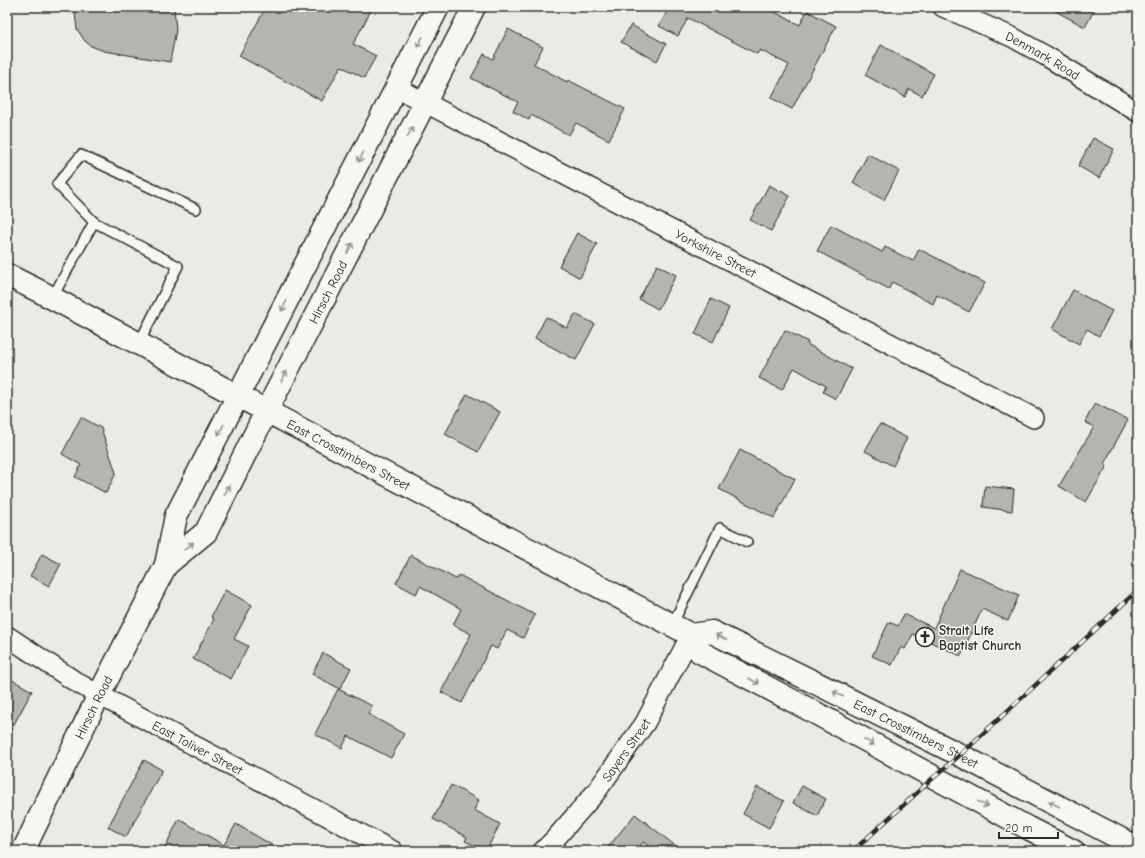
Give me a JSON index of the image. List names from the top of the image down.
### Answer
{
  "streets": {
    "main road": ["Hirsch Road", "East Crosstimbers Street"],
    "street": [
      "Denmark Road",
      "Yorkshire Street",
      "East Toliver Street",
      "Sayers Street"
    ]
  },
  "crossings": [
    ["Yorkshire Street", "Hirsch Road"],
    ["Hirsch Road", "East Crosstimbers Street"],
    ["Hirsch Road", "East Toliver Street"],
    ["East Crosstimbers Street", "Sayers Street"]
  ],
  "places": {
    "church": ["Strait Life Baptist Church"]
  },
  "scale_bar": "20 m"
}
